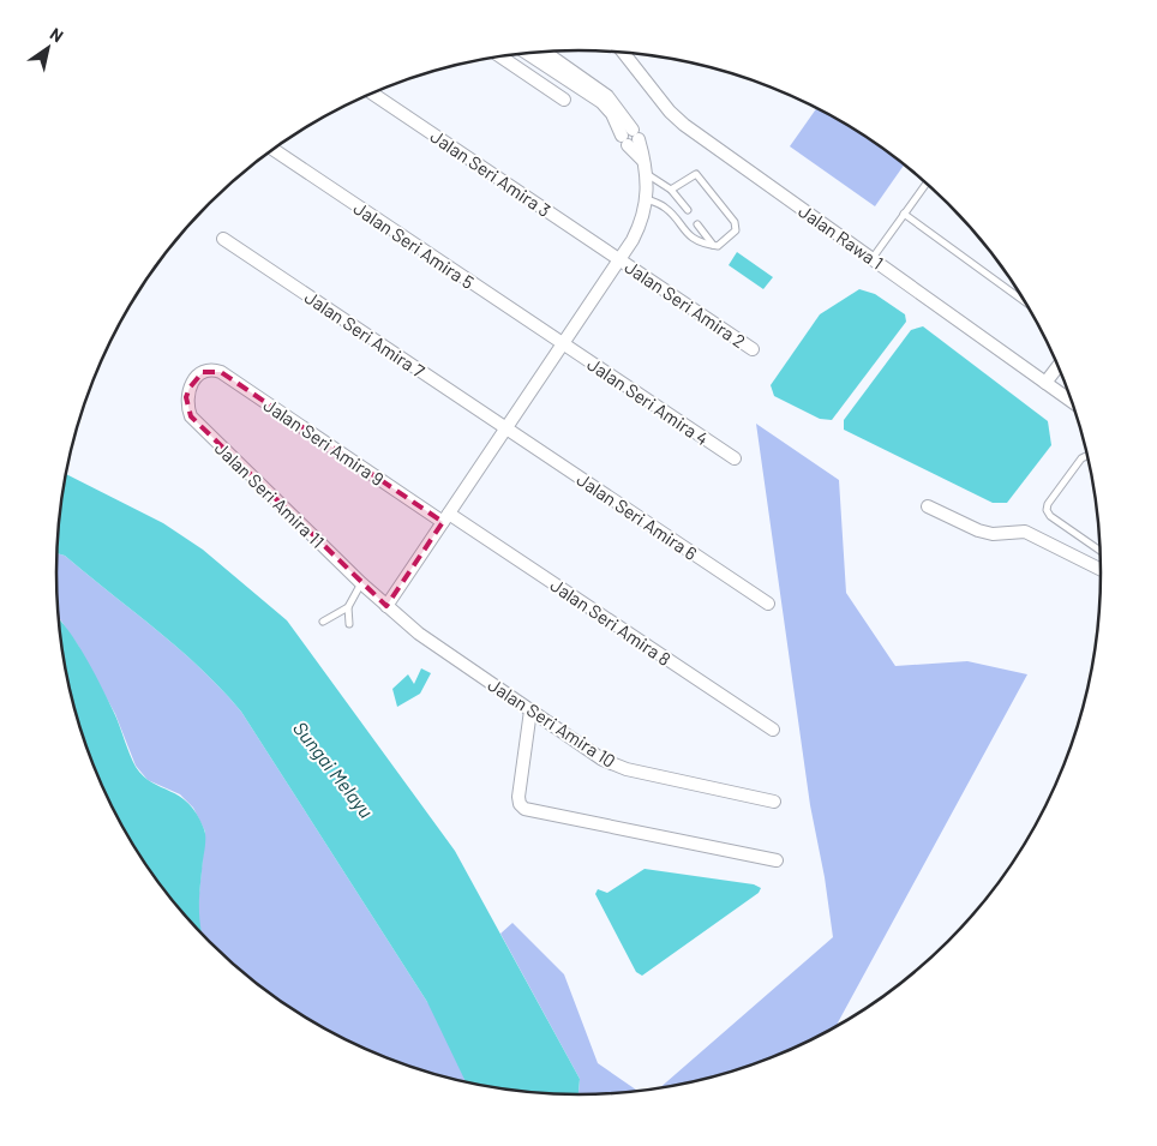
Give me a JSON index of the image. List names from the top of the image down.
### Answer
{
  "streets": {
    "street": [
      "Jalan Seri Amira 3",
      "Jalan Rawa 1",
      "Jalan Seri Amira 5",
      "Jalan Seri Amira 2",
      "Jalan Seri Amira 7",
      "Jalan Seri Amira 4",
      "Jalan Seri Amira 9",
      "Jalan Seri Amira 11",
      "Jalan Seri Amira 6",
      "Jalan Seri Amira 8",
      "Jalan Seri Amira 10"
    ]
  },
  "crossings": [
    ["Jalan Seri Amira 3", "Jalan Seri Amira 2"],
    ["Jalan Seri Amira 5", "Jalan Seri Amira 4"],
    ["Jalan Seri Amira 7", "Jalan Seri Amira 6"],
    ["Jalan Seri Amira 9", "Jalan Seri Amira 11"],
    ["Jalan Seri Amira 9", "Jalan Seri Amira 8"],
    ["Jalan Seri Amira 11", "Jalan Seri Amira 10"]
  ],
  "water": ["Sungai Melayu"],
  "north": "top right"
}
